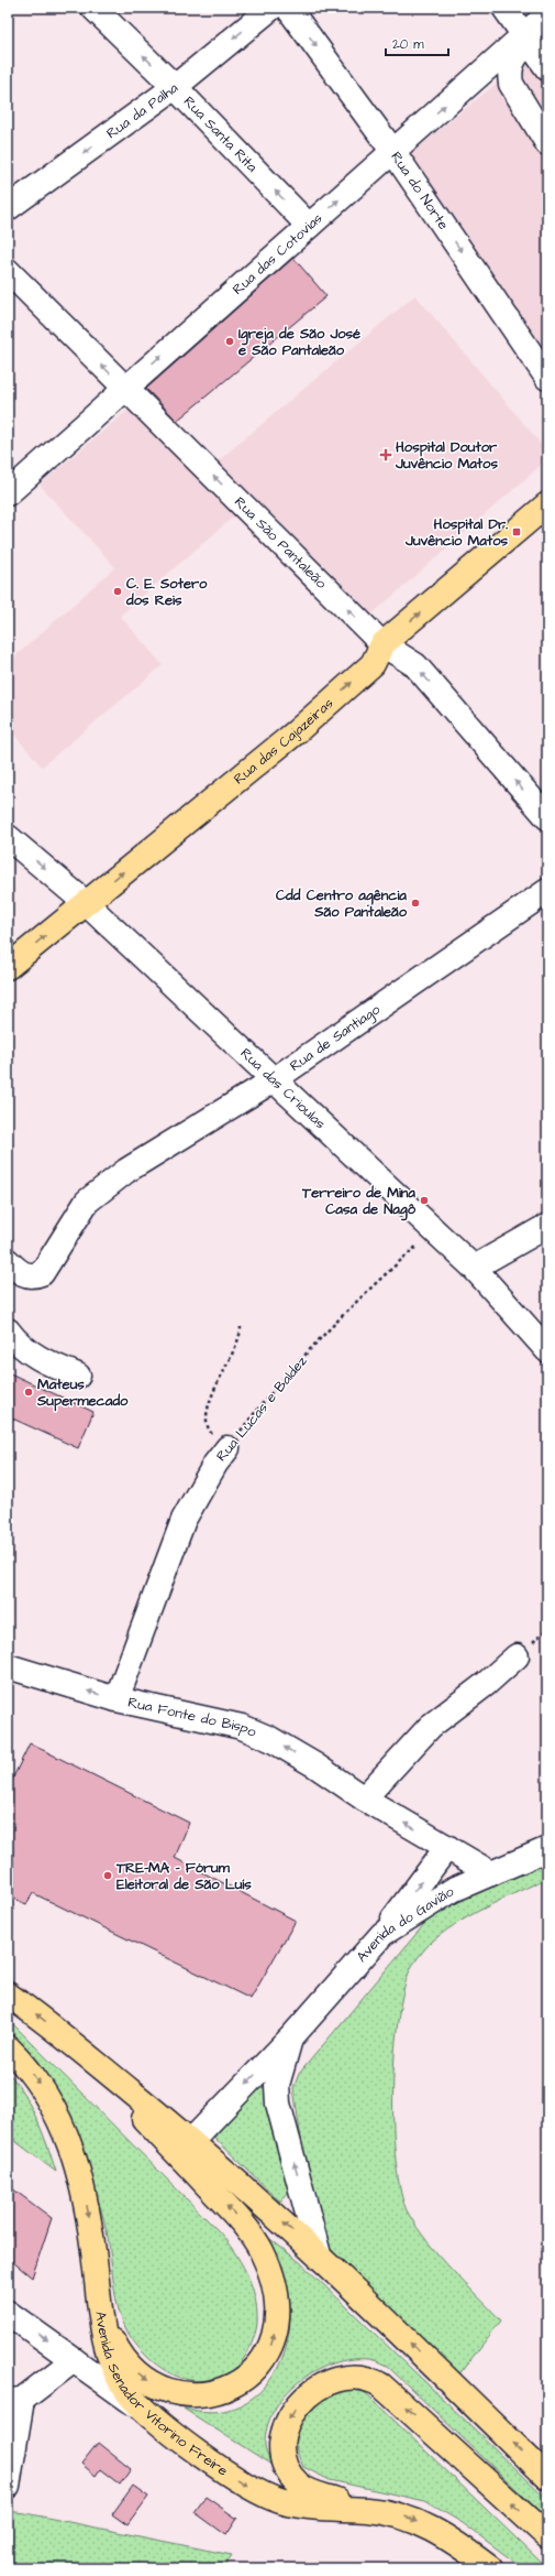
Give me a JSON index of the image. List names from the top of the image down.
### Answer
{
  "streets": {
    "main road": ["Rua das Cajazeiras", "Avenida Senador Vitorino Freire"],
    "street": [
      "Rua da Palha",
      "Rua Santa Rita",
      "Rua do Norte",
      "Rua das Cotovias",
      "Rua São Pantaleão",
      "Rua de Santiago",
      "Rua das Crioulas",
      "Rua Lucas e Baldez",
      "Rua Fonte do Bispo",
      "Avenida do Gavião"
    ]
  },
  "crossings": [
    ["Rua da Palha", "Rua Santa Rita"],
    ["Rua Santa Rita", "Rua das Cotovias"],
    ["Rua do Norte", "Rua das Cotovias"],
    ["Rua das Cotovias", "Rua São Pantaleão"],
    ["Rua São Pantaleão", "Rua das Cajazeiras"],
    ["Rua das Cajazeiras", "Rua das Crioulas"],
    ["Rua de Santiago", "Rua das Crioulas"],
    ["Rua das Crioulas", "Rua Lucas e Baldez"],
    ["Rua Lucas e Baldez", "Rua Fonte do Bispo"],
    ["Rua Fonte do Bispo", "Avenida do Gavião"]
  ],
  "one_way": [
    "Rua da Palha",
    "Rua Santa Rita",
    "Rua do Norte",
    "Rua das Cotovias",
    "Rua São Pantaleão",
    "Rua das Cajazeiras",
    "Rua Fonte do Bispo"
  ],
  "places": {
    "other": [
      "Igreja de São José e São Pantaleão",
      "C. E. Sotero dos Reis",
      "Cdd Centro agência São Pantaleão",
      "Terreiro de Mina Casa de Nagô",
      "Mateus Supermecado",
      "TRE-MA - Fórum Eleitoral de São Luís"
    ],
    "health": ["Hospital Doutor Juvêncio Matos"],
    "transit": ["Hospital Dr. Juvêncio Matos"]
  },
  "scale_bar": "20 m"
}
